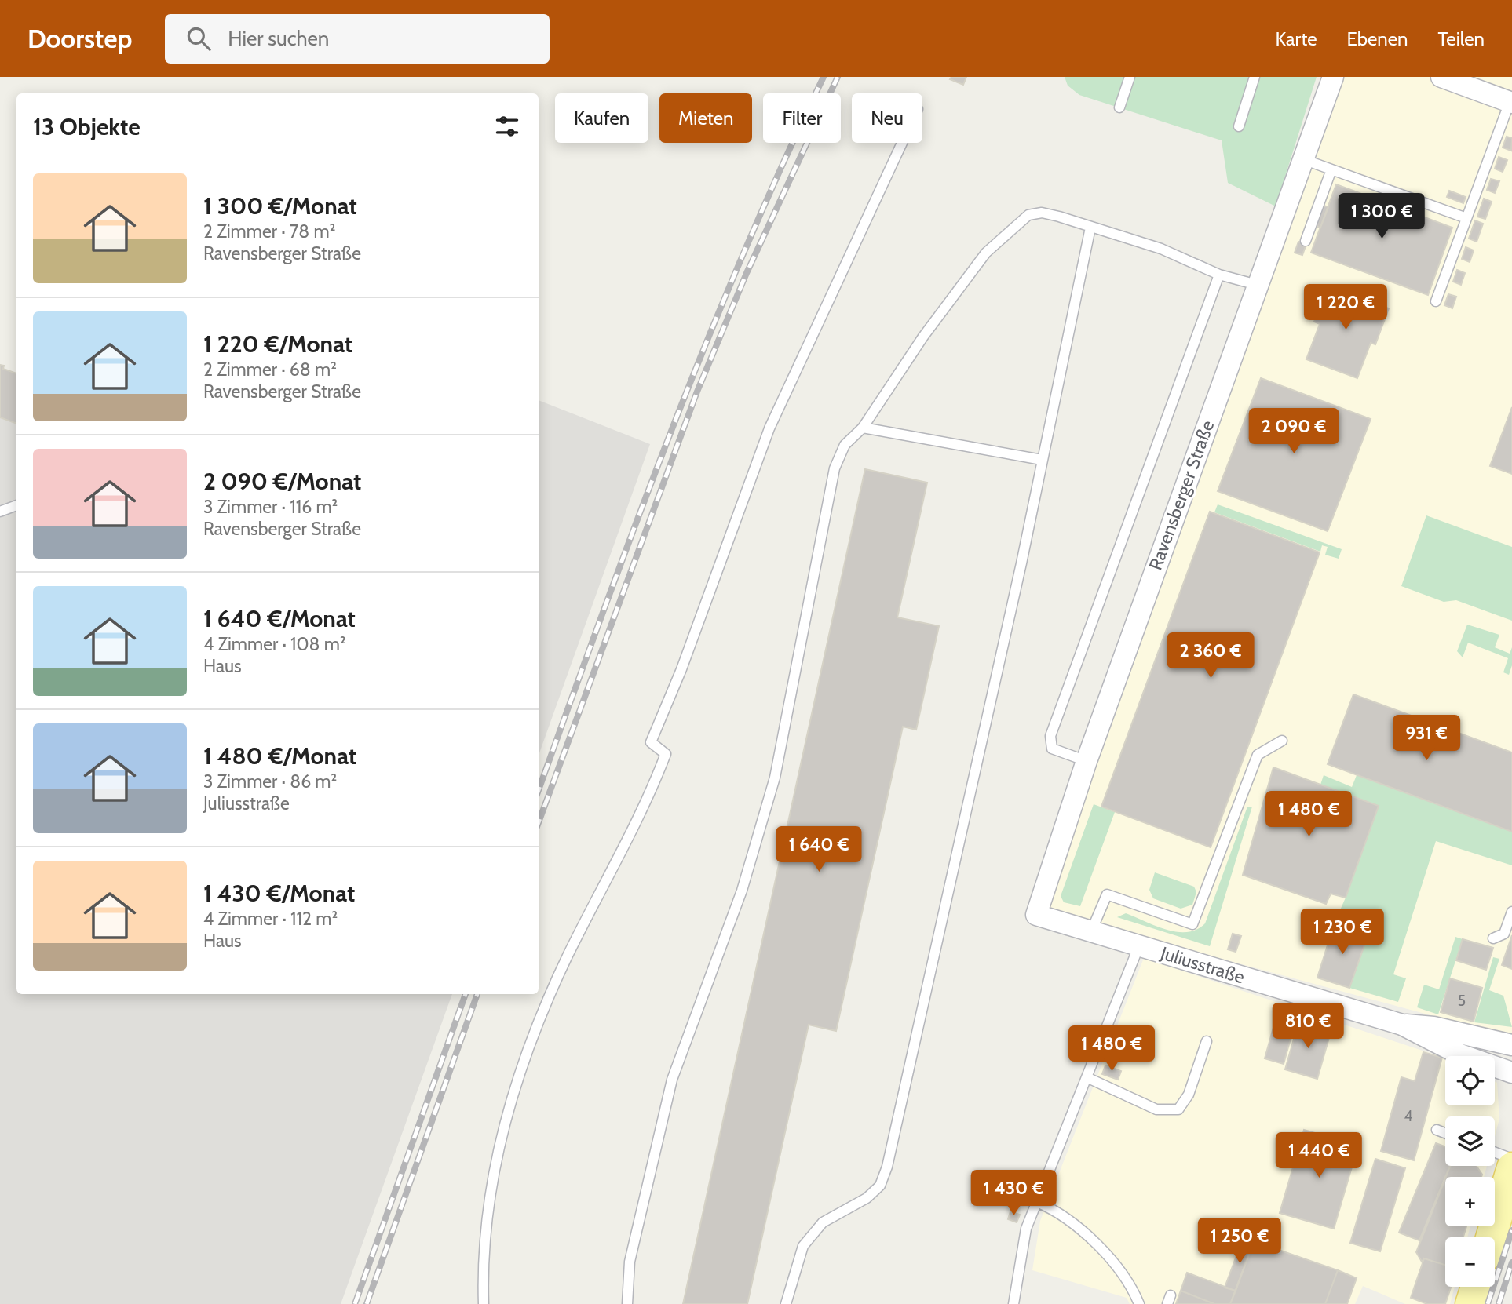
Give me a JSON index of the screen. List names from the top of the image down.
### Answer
{
  "streets": {
    "street": ["Ravensberger Straße", "Juliusstraße"]
  },
  "crossings": [
    ["Ravensberger Straße", "Juliusstraße"]
  ],
  "house_numbers": ["5", "4"],
  "page": {
    "header": "Doorstep",
    "search": "Hier suchen",
    "nav": ["Karte", "Ebenen", "Teilen"],
    "chip": [
      "Kaufen",
      "Mieten",
      "Filter",
      "Neu"
    ],
    "heading": "13 Objekte",
    "list": [
      {
        "name": "1 300 €/Monat",
        "note": "2 Zimmer · 78 m² · Ravensberger Straße"
      },
      {
        "name": "1 220 €/Monat",
        "note": "2 Zimmer · 68 m² · Ravensberger Straße"
      },
      {
        "name": "2 090 €/Monat",
        "note": "3 Zimmer · 116 m² · Ravensberger Straße"
      },
      {
        "name": "1 640 €/Monat",
        "note": "4 Zimmer · 108 m² · Haus"
      },
      {
        "name": "1 480 €/Monat",
        "note": "3 Zimmer · 86 m² · Juliusstraße"
      },
      {
        "name": "1 430 €/Monat",
        "note": "4 Zimmer · 112 m² · Haus"
      }
    ],
    "price": [
      "1 300 €",
      "1 220 €",
      "2 090 €",
      "2 360 €",
      "931 €",
      "1 480 €",
      "1 640 €",
      "1 230 €",
      "810 €",
      "1 480 €",
      "1 440 €",
      "1 430 €",
      "1 250 €"
    ],
    "map_buttons": ["+", "−"]
  }
}
